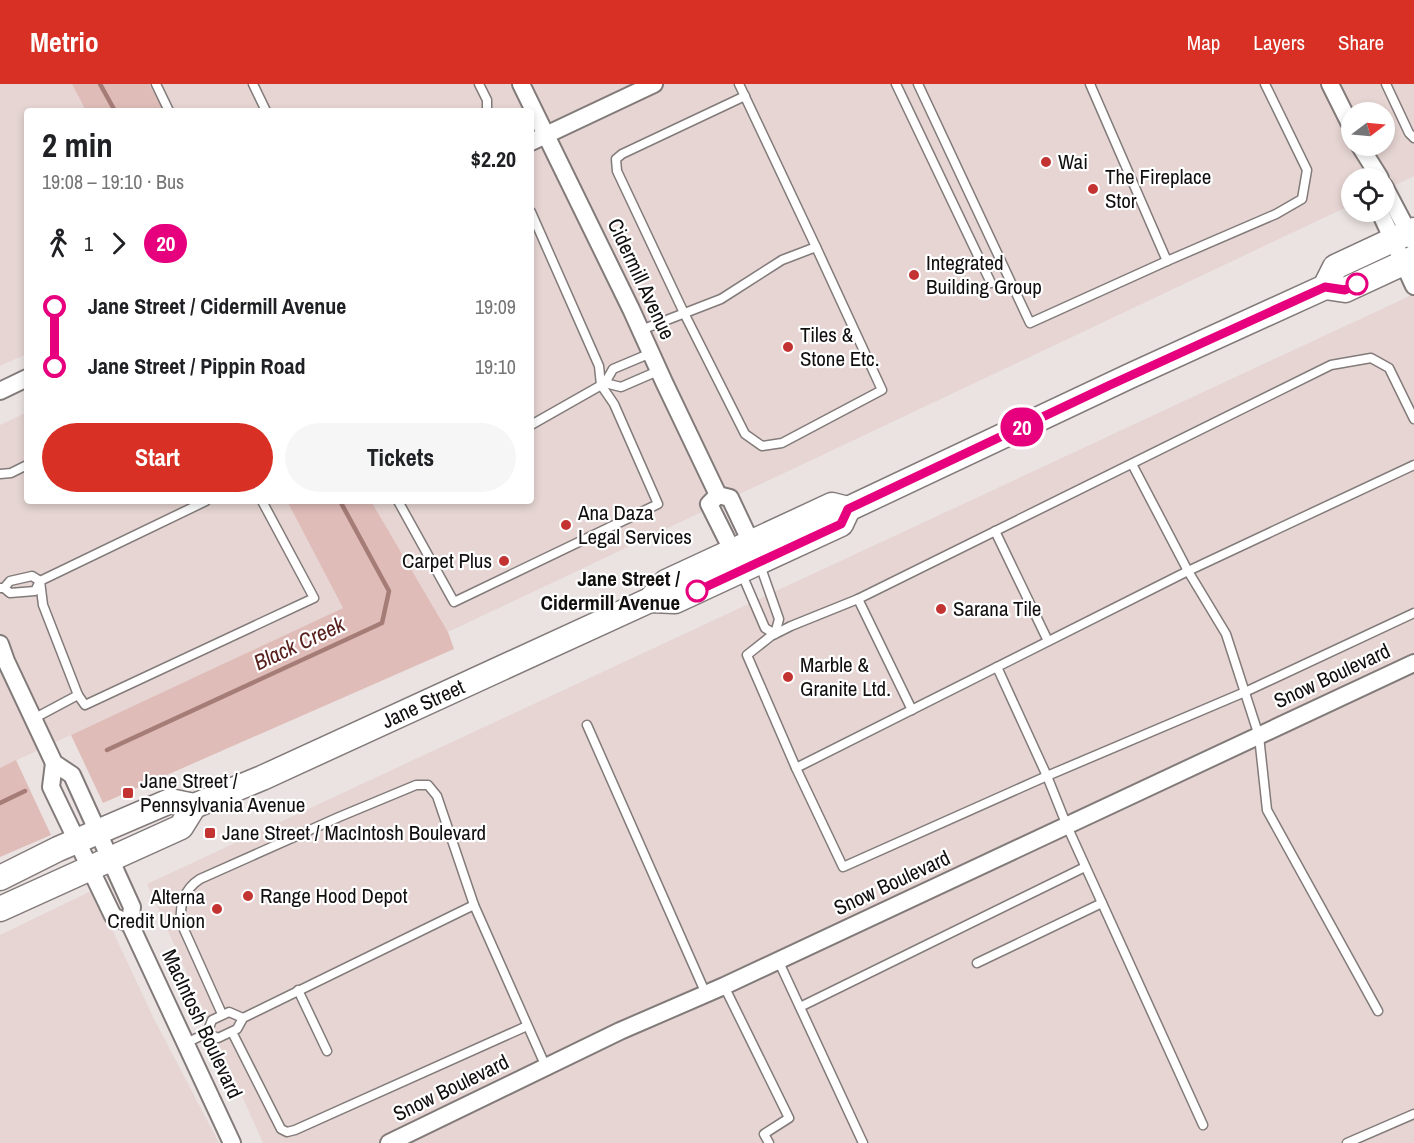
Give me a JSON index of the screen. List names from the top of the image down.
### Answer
{
  "streets": {
    "main road": ["Jane Street"],
    "street": ["Cidermill Avenue", "Snow Boulevard", "MacIntosh Boulevard"]
  },
  "crossings": [
    ["Cidermill Avenue", "Jane Street"],
    ["Jane Street", "MacIntosh Boulevard"]
  ],
  "water": ["Black Creek"],
  "places": {
    "other": [
      "Wai",
      "The Fireplace Stor",
      "Integrated Building Group",
      "Tiles & Stone Etc.",
      "Ana Daza Legal Services",
      "Carpet Plus",
      "Jane Street / Cidermill Avenue",
      "Sarana Tile",
      "Marble & Granite Ltd.",
      "Range Hood Depot",
      "Alterna Credit Union"
    ],
    "transit": ["Jane Street / Pennsylvania Avenue", "Jane Street / MacIntosh Boulevard"]
  },
  "lines": ["bus line 20"],
  "north": "right",
  "page": {
    "header": "Metrio",
    "nav": ["Map", "Layers", "Share"],
    "on_map": "20",
    "heading": ["2 min", "19:08 – 19:10 · Bus", "$2.20"],
    "legs": ["1", "20"],
    "list": [
      {
        "name": "Jane Street / Cidermill Avenue",
        "value": "19:09"
      },
      {
        "name": "Jane Street / Pippin Road",
        "value": "19:10"
      }
    ],
    "buttons": ["Start", "Tickets"]
  }
}
